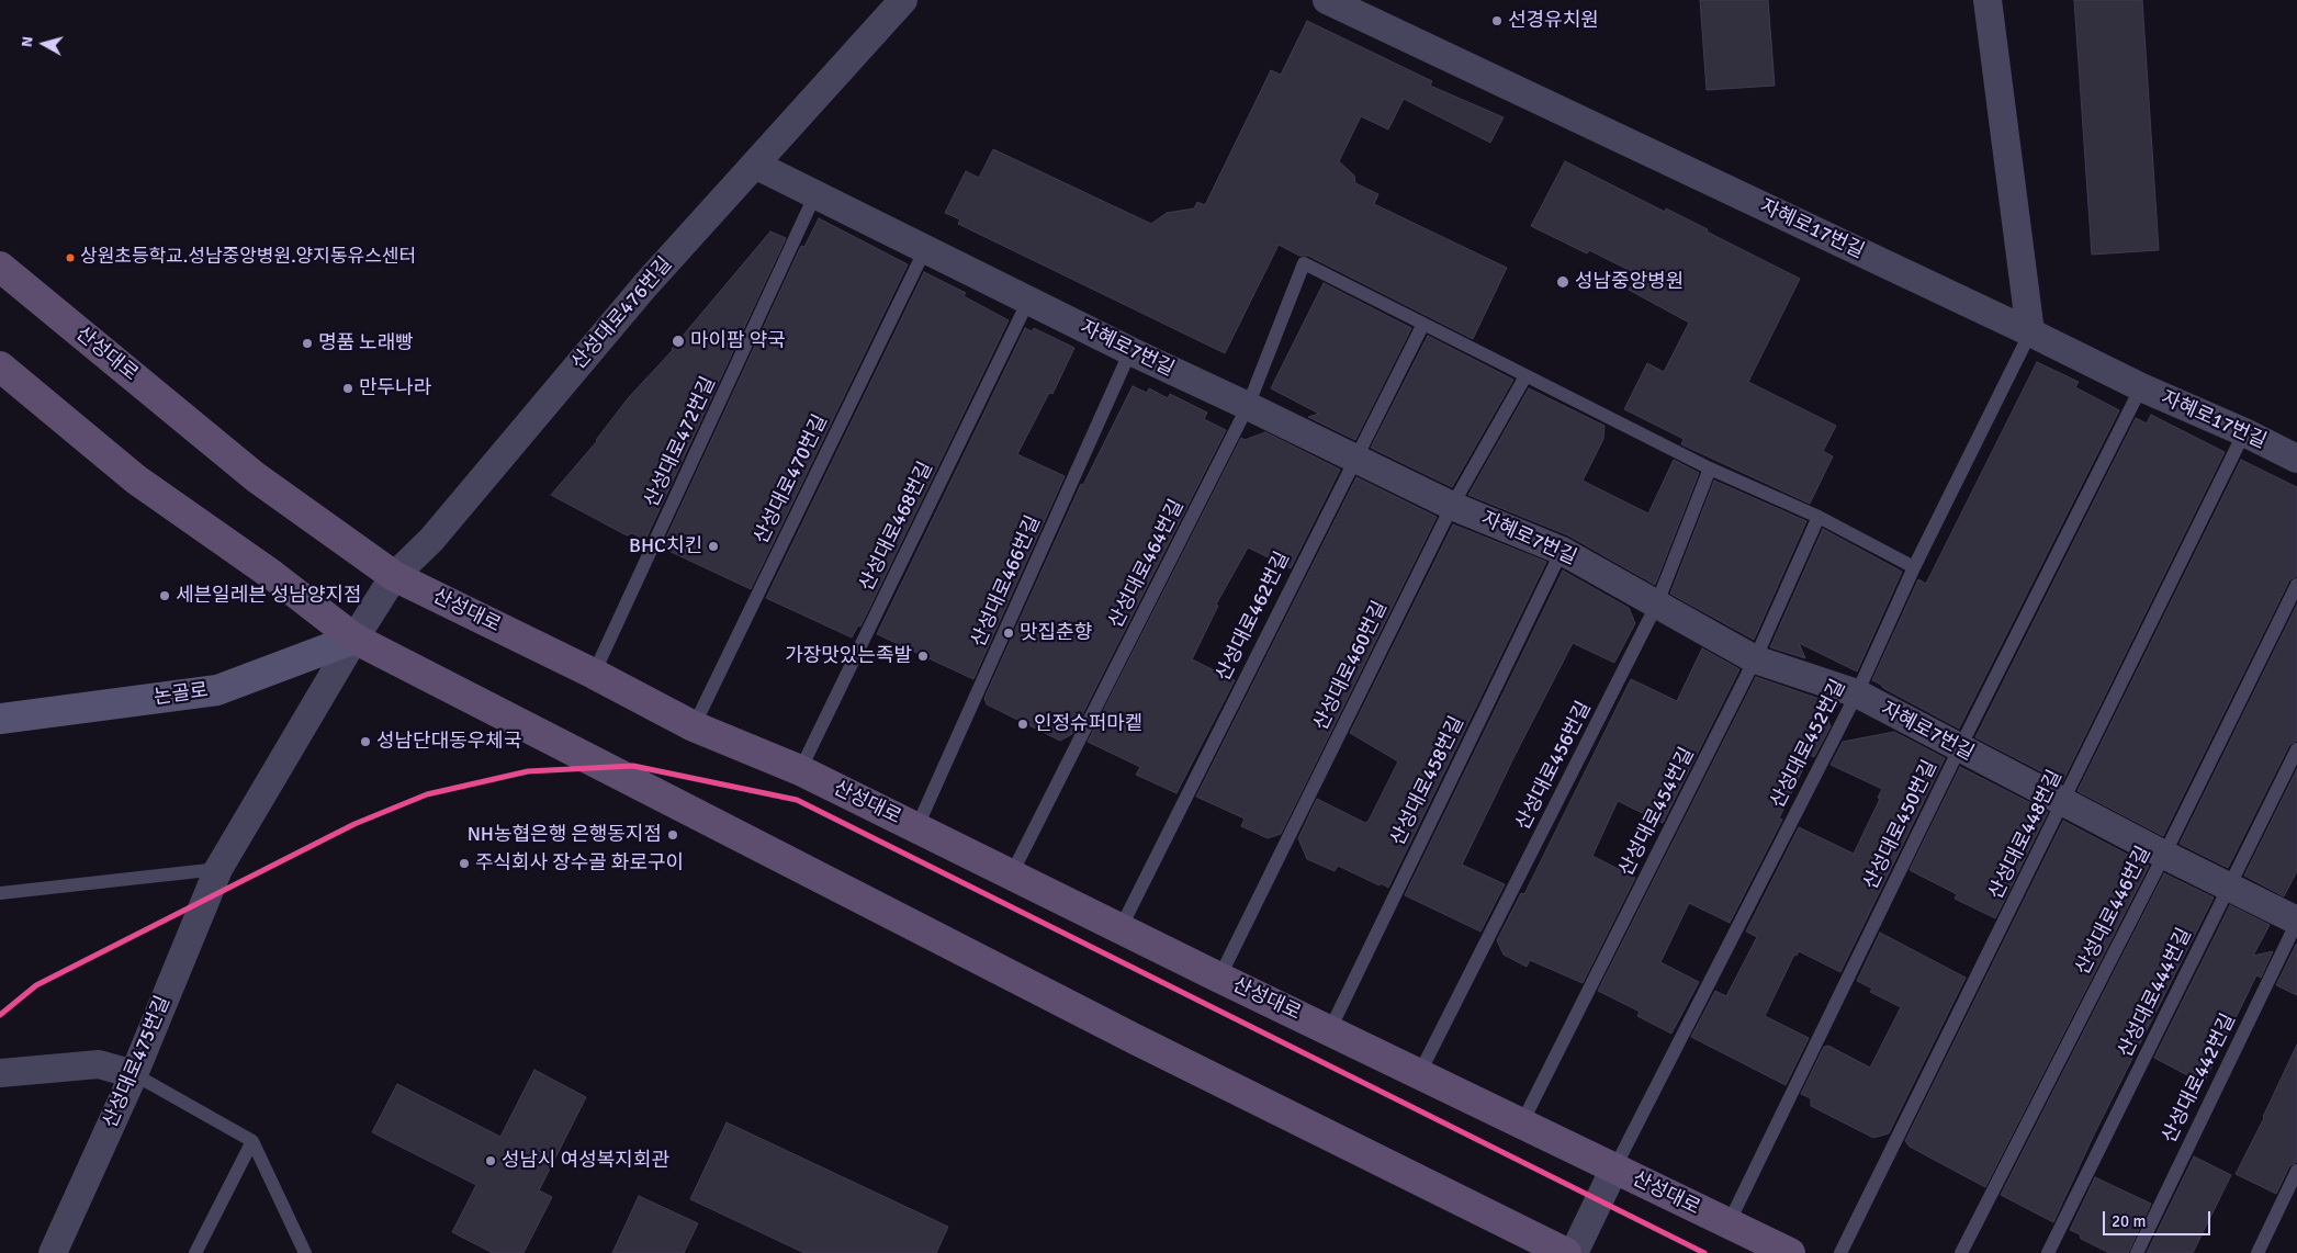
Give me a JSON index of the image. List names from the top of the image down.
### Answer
{
  "streets": {
    "main road": ["산성대로"],
    "street": [
      "자혜로17번길",
      "산성대로476번길",
      "자혜로7번길",
      "논골로",
      "산성대로475번길"
    ],
    "lane": [
      "산성대로472번길",
      "산성대로470번길",
      "산성대로468번길",
      "산성대로464번길",
      "산성대로466번길",
      "산성대로462번길",
      "산성대로460번길",
      "산성대로452번길",
      "산성대로456번길",
      "산성대로458번길",
      "산성대로454번길",
      "산성대로450번길",
      "산성대로448번길",
      "산성대로446번길",
      "산성대로444번길",
      "산성대로442번길"
    ]
  },
  "crossings": [
    ["자혜로17번길", "산성대로452번길"],
    ["자혜로17번길", "산성대로450번길"],
    ["자혜로17번길", "산성대로448번길"],
    ["산성대로476번길", "자혜로7번길"],
    ["산성대로476번길", "산성대로"],
    ["산성대로476번길", "논골로"],
    ["산성대로476번길", "산성대로475번길"],
    ["자혜로7번길", "산성대로472번길"],
    ["자혜로7번길", "산성대로470번길"],
    ["자혜로7번길", "산성대로468번길"],
    ["자혜로7번길", "산성대로464번길"],
    ["자혜로7번길", "산성대로466번길"],
    ["자혜로7번길", "산성대로462번길"],
    ["자혜로7번길", "산성대로460번길"],
    ["자혜로7번길", "산성대로452번길"],
    ["자혜로7번길", "산성대로456번길"],
    ["자혜로7번길", "산성대로458번길"],
    ["자혜로7번길", "산성대로454번길"],
    ["자혜로7번길", "산성대로450번길"],
    ["자혜로7번길", "산성대로448번길"],
    ["자혜로7번길", "산성대로446번길"],
    ["자혜로7번길", "산성대로444번길"],
    ["자혜로7번길", "산성대로442번길"],
    ["산성대로", "산성대로472번길"],
    ["산성대로", "산성대로470번길"],
    ["산성대로", "산성대로468번길"],
    ["산성대로", "산성대로464번길"],
    ["산성대로", "산성대로466번길"],
    ["산성대로", "산성대로462번길"],
    ["산성대로", "산성대로460번길"],
    ["산성대로", "산성대로452번길"],
    ["산성대로", "산성대로456번길"],
    ["산성대로", "산성대로458번길"],
    ["산성대로", "산성대로454번길"],
    ["산성대로", "산성대로450번길"],
    ["산성대로464번길", "산성대로462번길"],
    ["논골로", "산성대로475번길"]
  ],
  "places": [
    "선경유치원",
    "상원초등학교.성남중앙병원.양지동유스센터",
    "성남중앙병원",
    "마이팜 약국",
    "명품 노래빵",
    "만두나라",
    "BHC치킨",
    "세븐일레븐 성남양지점",
    "맛집춘향",
    "가장맛있는족발",
    "인정슈퍼마켙",
    "성남단대동우체국",
    "NH농협은행 은행동지점",
    "주식회사 장수골 화로구이",
    "성남시 여성복지회관"
  ],
  "scale_bar": "20 m",
  "north": "left"
}
